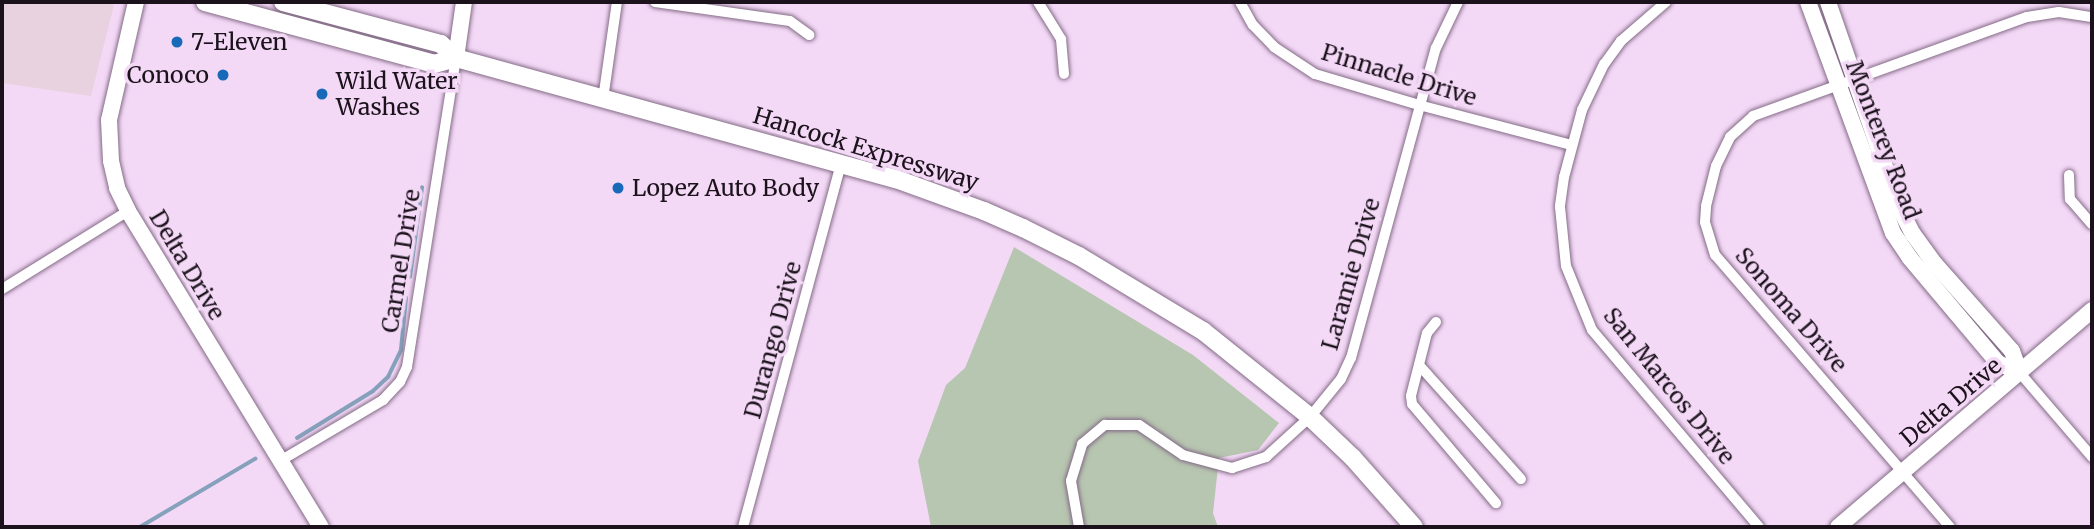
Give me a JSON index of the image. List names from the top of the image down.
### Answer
{
  "streets": {
    "main road": [
      "Monterey Road",
      "Hancock Expressway",
      "Carmel Drive",
      "Delta Drive"
    ],
    "street": [
      "Pinnacle Drive",
      "Laramie Drive",
      "Sonoma Drive",
      "Durango Drive",
      "San Marcos Drive"
    ]
  },
  "crossings": [
    ["Pinnacle Drive", "Laramie Drive"],
    ["Pinnacle Drive", "San Marcos Drive"],
    ["Monterey Road", "Delta Drive"],
    ["Monterey Road", "Sonoma Drive"],
    ["Hancock Expressway", "Carmel Drive"],
    ["Hancock Expressway", "Laramie Drive"],
    ["Hancock Expressway", "Durango Drive"],
    ["Carmel Drive", "Delta Drive"],
    ["Delta Drive", "Sonoma Drive"]
  ],
  "places": [
    "7-Eleven",
    "Conoco",
    "Wild Water Washes",
    "Lopez Auto Body"
  ]
}
